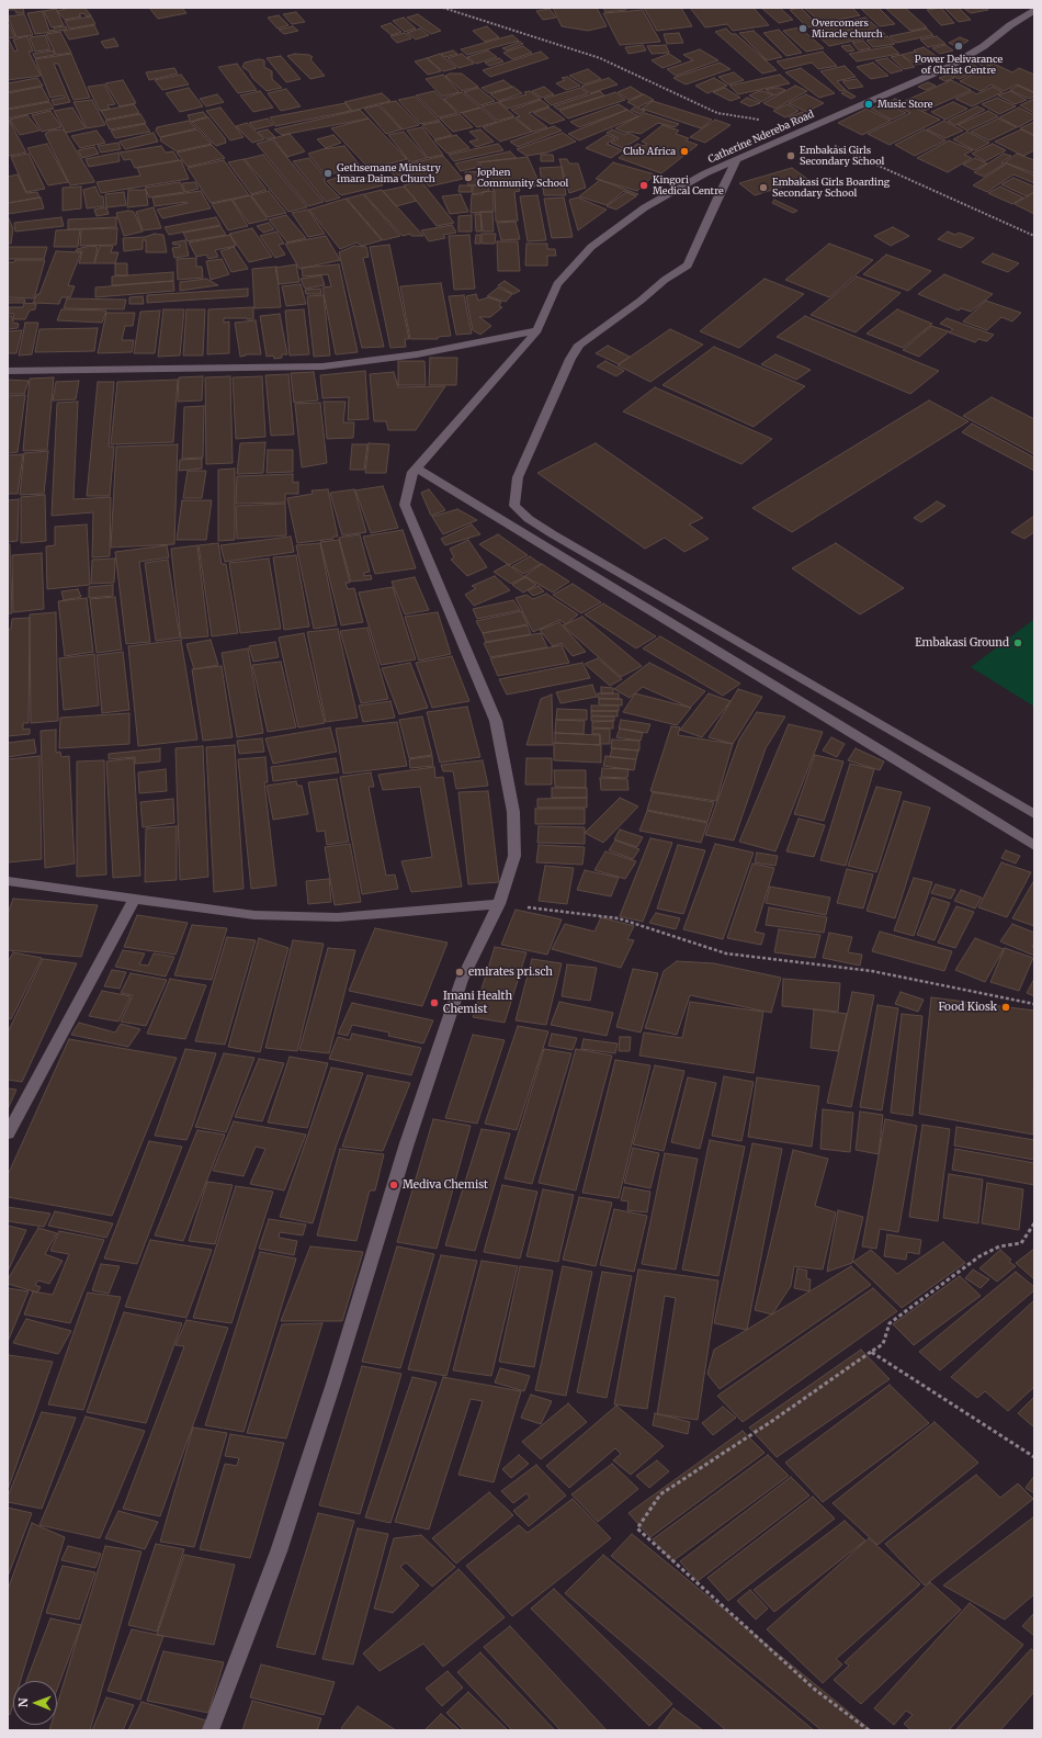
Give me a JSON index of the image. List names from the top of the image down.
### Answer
{
  "streets": {
    "street": ["Catherine Ndereba Road"]
  },
  "places": [
    "Overcomers Miracle church",
    "Power Delivarance of Christ Centre",
    "Music Store",
    "Club Africa",
    "Embakasi Girls Secondary School",
    "Gethsemane Ministry Imara Daima Church",
    "Jophen Community School",
    "Kingori Medical Centre",
    "Embakasi Girls Boarding Secondary School",
    "Embakasi Ground",
    "emirates pri.sch",
    "Imani Health Chemist",
    "Food Kiosk",
    "Mediva Chemist"
  ],
  "north": "left"
}
